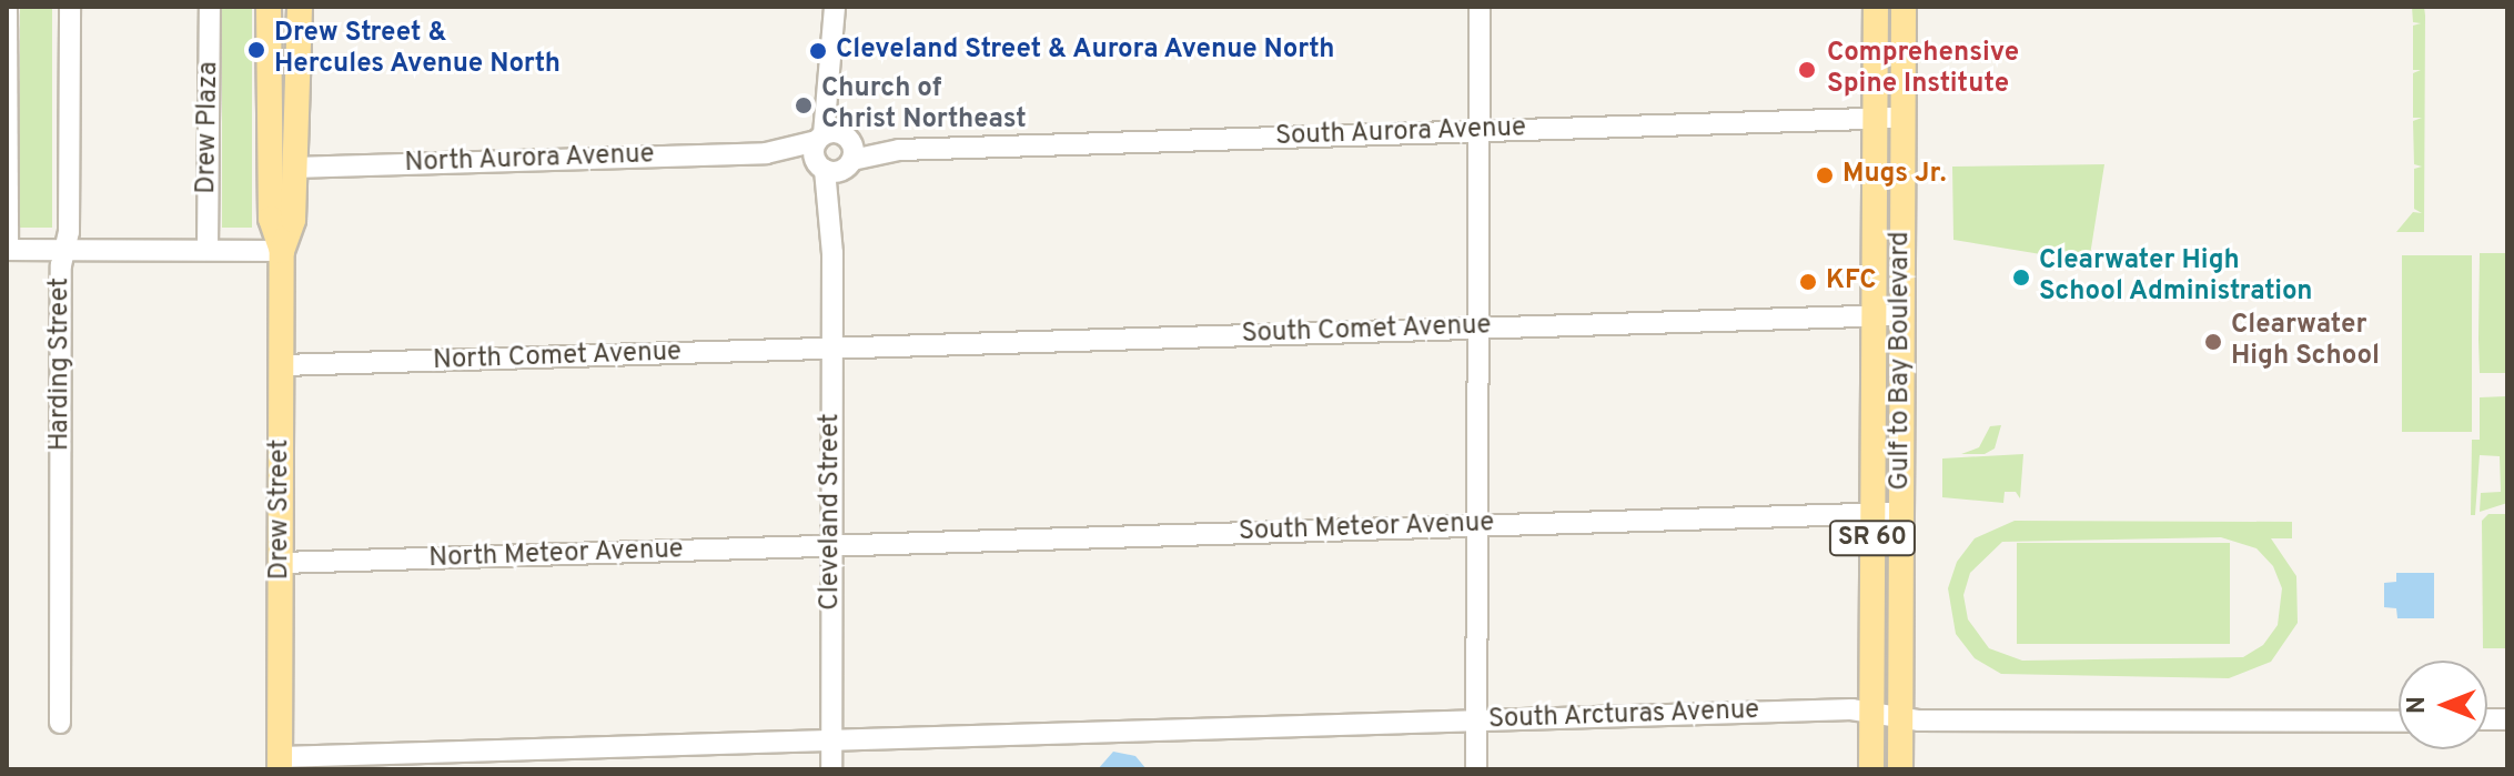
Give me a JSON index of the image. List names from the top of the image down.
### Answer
{
  "streets": {
    "main road": ["Gulf to Bay Boulevard", "Drew Street", "SR 60"],
    "street": [
      "Drew Plaza",
      "South Aurora Avenue",
      "North Aurora Avenue",
      "South Comet Avenue",
      "North Comet Avenue",
      "Harding Street",
      "Cleveland Street",
      "South Meteor Avenue",
      "North Meteor Avenue",
      "South Arcturas Avenue"
    ]
  },
  "crossings": [
    ["South Aurora Avenue", "North Aurora Avenue"],
    ["South Aurora Avenue", "Gulf to Bay Boulevard"],
    ["South Aurora Avenue", "Cleveland Street"],
    ["North Aurora Avenue", "Drew Street"],
    ["North Aurora Avenue", "Cleveland Street"],
    ["South Comet Avenue", "North Comet Avenue"],
    ["South Comet Avenue", "Gulf to Bay Boulevard"],
    ["South Comet Avenue", "Cleveland Street"],
    ["North Comet Avenue", "Drew Street"],
    ["North Comet Avenue", "Cleveland Street"],
    ["Gulf to Bay Boulevard", "South Meteor Avenue"],
    ["Gulf to Bay Boulevard", "South Arcturas Avenue"],
    ["Drew Street", "North Meteor Avenue"],
    ["Drew Street", "South Arcturas Avenue"],
    ["Cleveland Street", "South Meteor Avenue"],
    ["Cleveland Street", "North Meteor Avenue"],
    ["Cleveland Street", "South Arcturas Avenue"],
    ["South Meteor Avenue", "North Meteor Avenue"]
  ],
  "places": [
    "Drew Street & Hercules Avenue North",
    "Cleveland Street & Aurora Avenue North",
    "Comprehensive Spine Institute",
    "Church of Christ Northeast",
    "Mugs Jr.",
    "Clearwater High School Administration",
    "KFC",
    "Clearwater High School"
  ],
  "north": "left"
}
